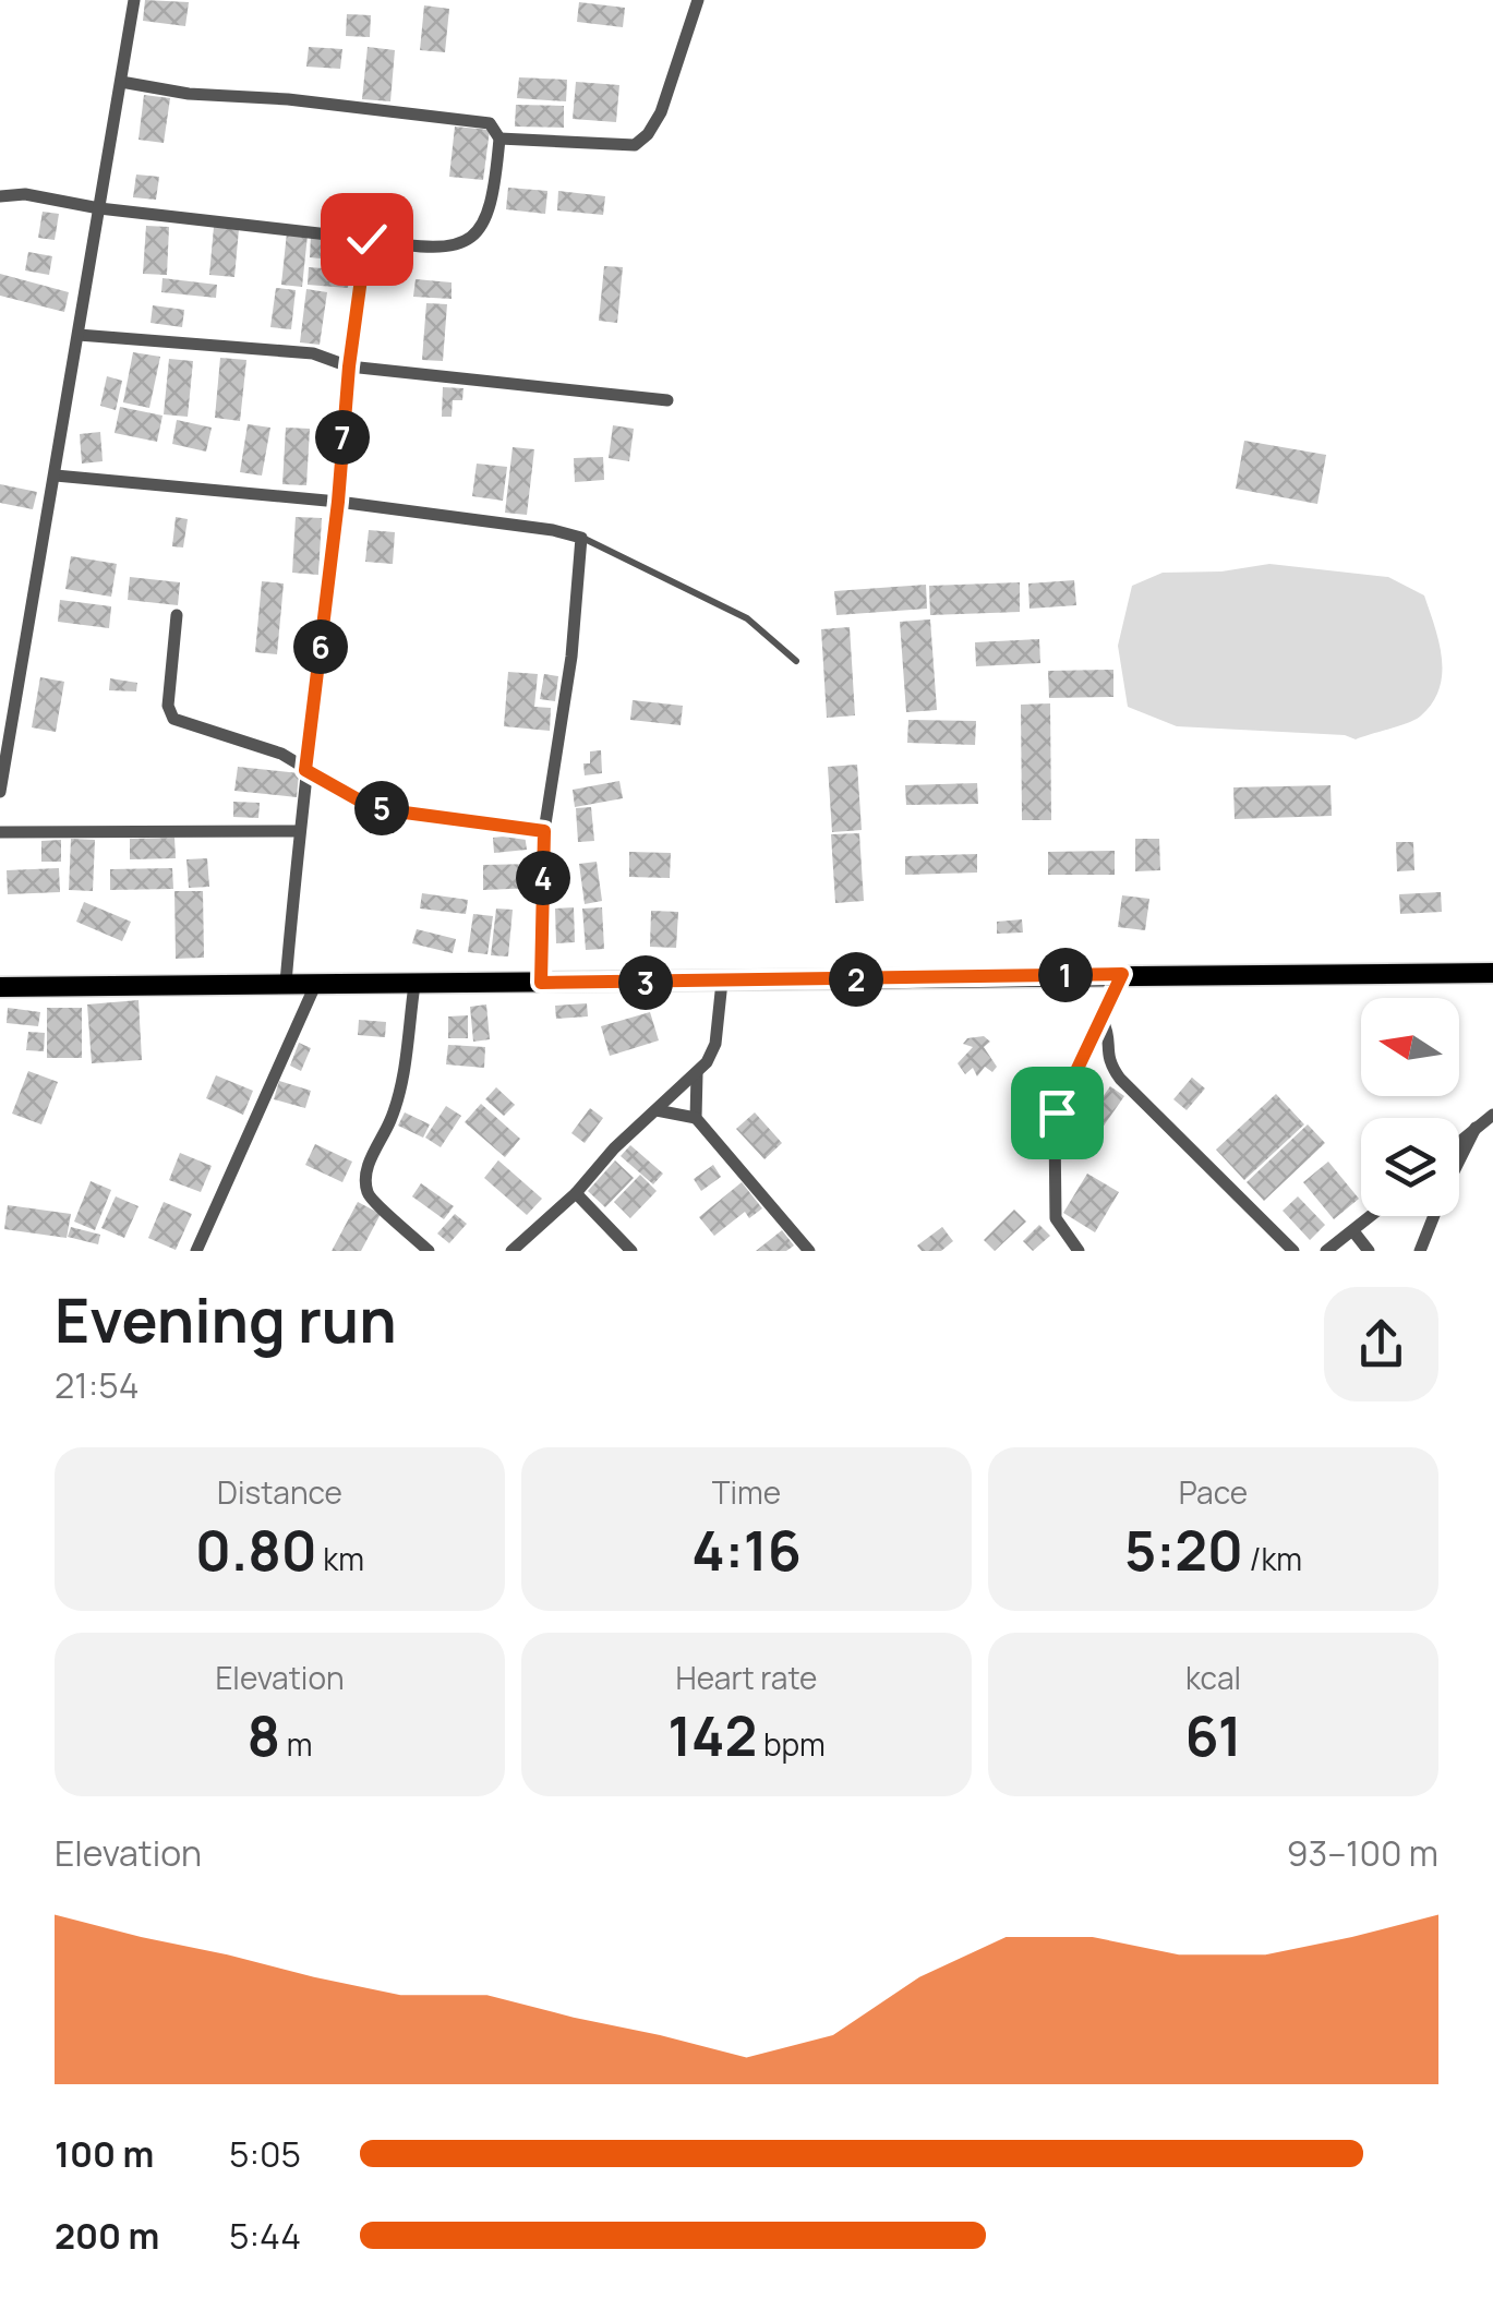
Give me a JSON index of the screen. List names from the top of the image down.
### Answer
{
  "north": "left",
  "page": {
    "pins": [
      "7",
      "6",
      "5",
      "4",
      "1",
      "2",
      "3"
    ],
    "heading": ["Evening run", "21:54"],
    "stats": [
      ["Distance", "0.80 km"],
      ["Time", "4:16"],
      ["Pace", "5:20 /km"],
      ["Elevation", "8 m"],
      ["Heart rate", "142 bpm"],
      ["kcal", "61"]
    ],
    "chart": ["Elevation", "93–100 m"],
    "list": [
      {
        "name": "100 m",
        "note": "5:05"
      },
      {
        "name": "200 m",
        "note": "5:44"
      }
    ]
  }
}
